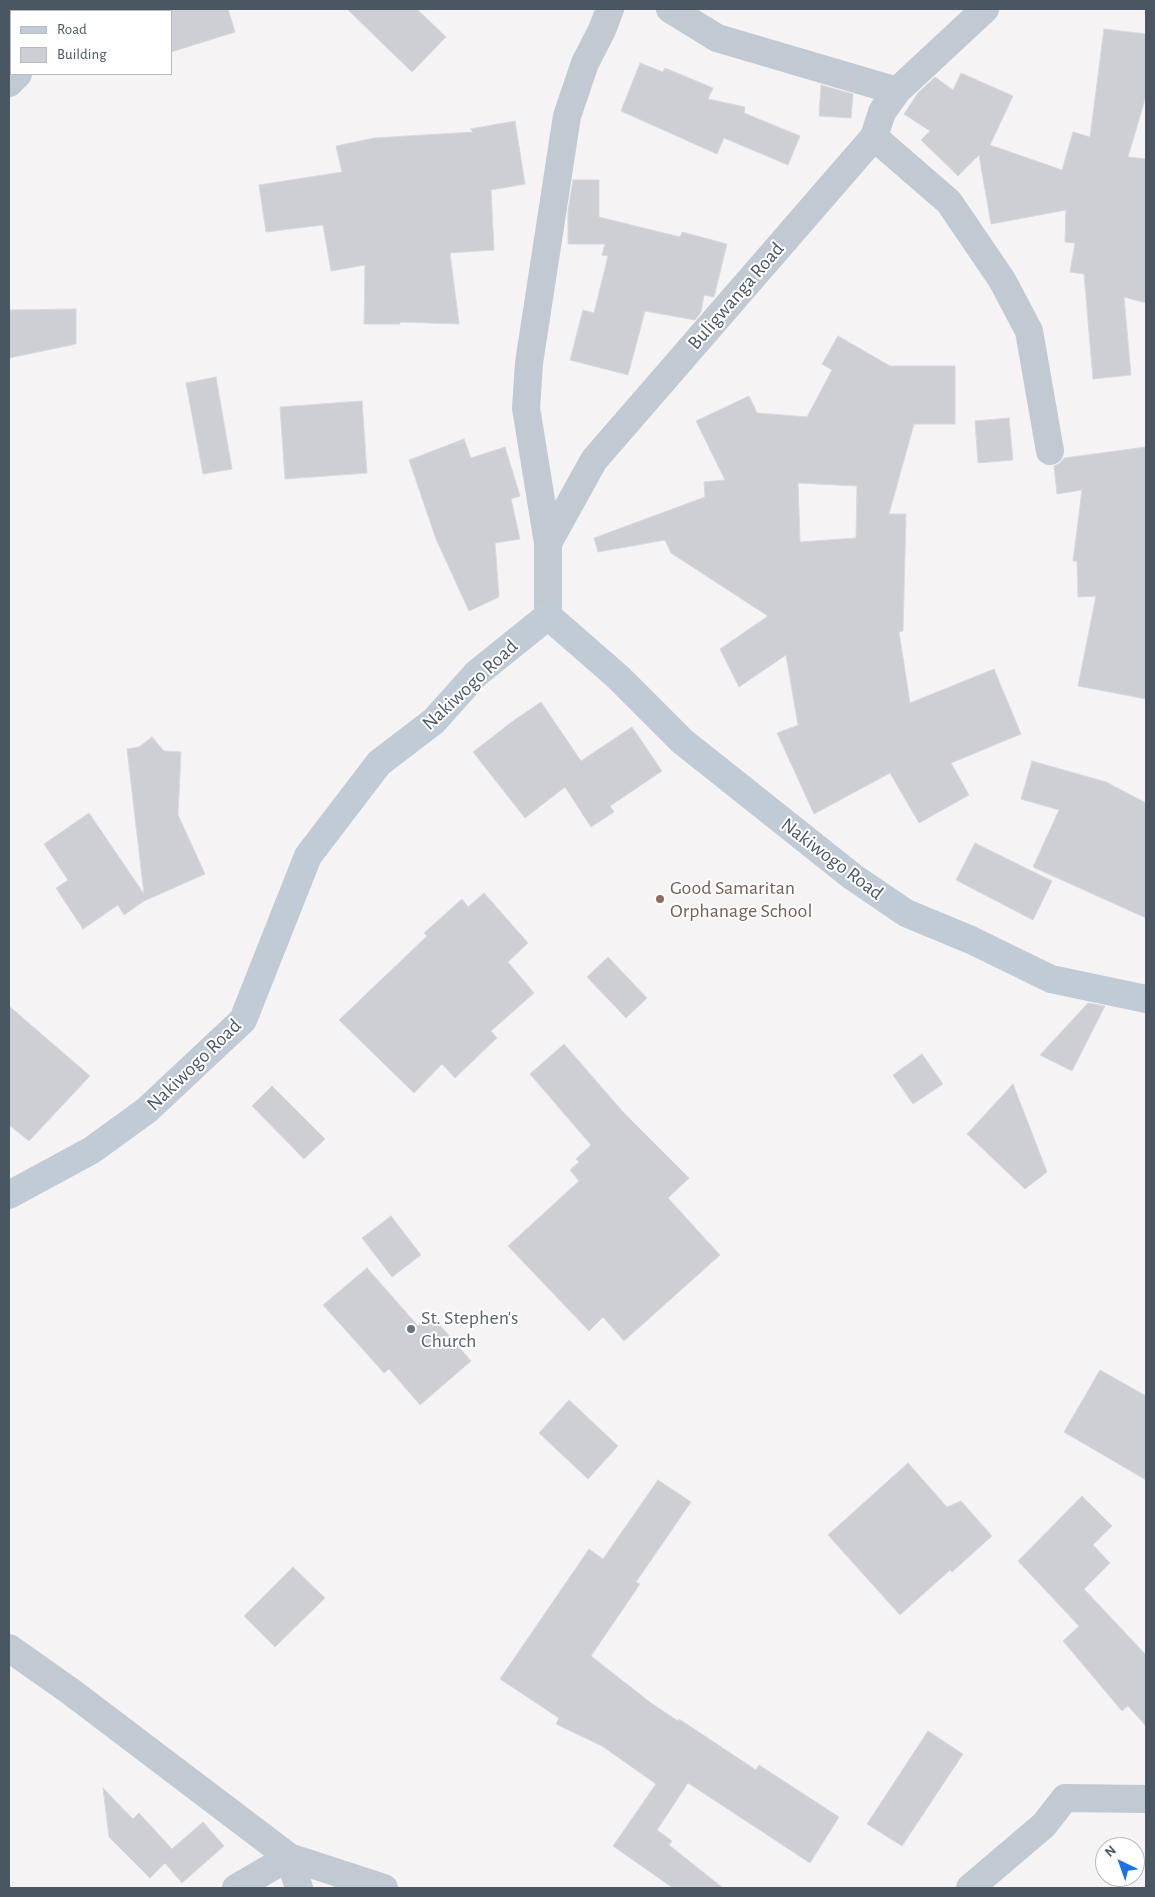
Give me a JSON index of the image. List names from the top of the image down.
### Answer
{
  "streets": {
    "street": ["Buligwanga Road", "Nakiwogo Road"]
  },
  "crossings": [
    ["Buligwanga Road", "Nakiwogo Road"]
  ],
  "places": ["Good Samaritan Orphanage School", "St. Stephen's Church"],
  "legend": ["Road", "Building"],
  "north": "top left"
}
